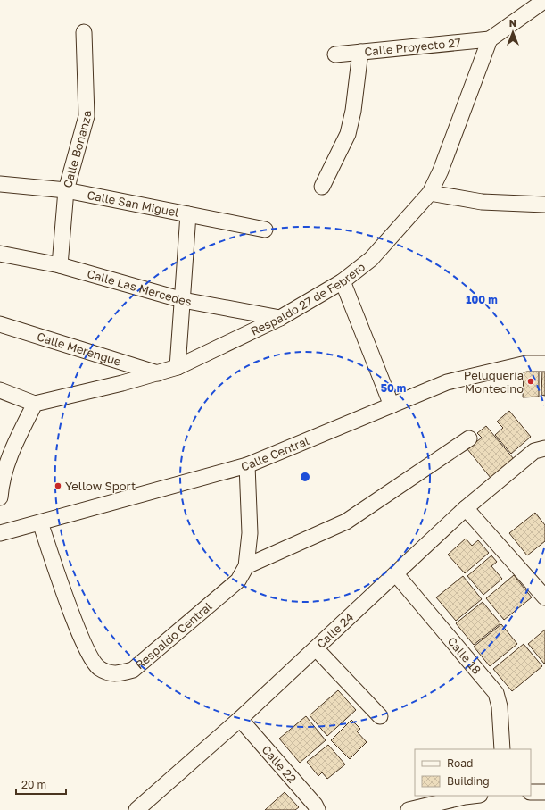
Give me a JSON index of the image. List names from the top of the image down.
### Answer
{
  "streets": {
    "street": [
      "Calle Proyecto 27",
      "Calle Bonanza",
      "Calle San Miguel",
      "Calle Las Mercedes",
      "Respaldo 27 de Febrero",
      "Calle Merengue",
      "Calle Central",
      "Calle 24",
      "Respaldo Central",
      "Calle 18",
      "Calle 22"
    ]
  },
  "crossings": [
    ["Calle Proyecto 27", "Respaldo 27 de Febrero"],
    ["Calle Bonanza", "Calle San Miguel"],
    ["Calle Bonanza", "Calle Las Mercedes"],
    ["Calle Las Mercedes", "Respaldo 27 de Febrero"],
    ["Respaldo 27 de Febrero", "Calle Merengue"],
    ["Calle Central", "Respaldo Central"],
    ["Calle 24", "Calle 18"],
    ["Calle 24", "Calle 22"]
  ],
  "places": ["Peluqueria Montecino", "Yellow Sport"],
  "legend": ["Road", "Building"],
  "scale_bar": "20 m",
  "north": "top",
  "rings": ["100 m", "50 m"]
}
